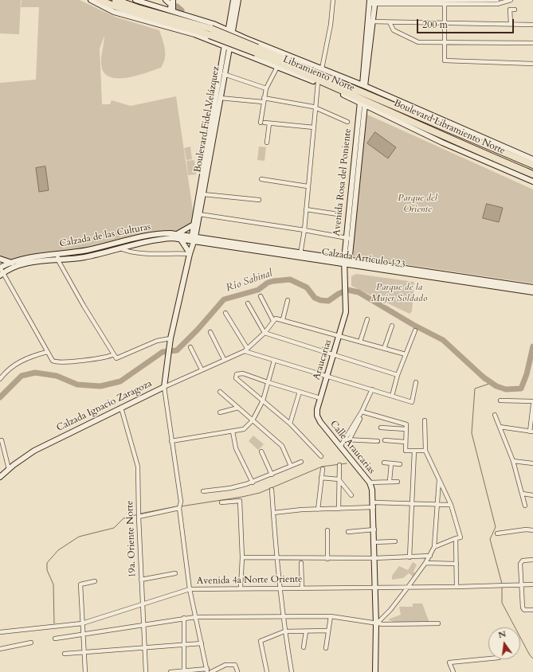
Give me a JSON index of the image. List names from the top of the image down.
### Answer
{
  "streets": {
    "highway": ["Libramiento Norte", "Boulevard Libramiento Norte"],
    "street": [
      "Boulevard Fidel Velázquez",
      "Avenida Rosa del Poniente",
      "Calzada de las Culturas",
      "Calzada Artículo 123",
      "Araucarias",
      "Calzada Ignacio Zaragoza",
      "Calle Araucarias",
      "19a. Oriente Norte",
      "Avenida 4a Norte Oriente"
    ]
  },
  "crossings": [
    ["Libramiento Norte", "Boulevard Fidel Velázquez"],
    ["Libramiento Norte", "Boulevard Libramiento Norte"],
    ["Libramiento Norte", "Avenida Rosa del Poniente"],
    ["Boulevard Fidel Velázquez", "Calzada de las Culturas"],
    ["Boulevard Fidel Velázquez", "Calzada Artículo 123"],
    ["Boulevard Fidel Velázquez", "Calzada Ignacio Zaragoza"],
    ["Boulevard Libramiento Norte", "Avenida Rosa del Poniente"],
    ["Avenida Rosa del Poniente", "Calzada Artículo 123"],
    ["Avenida Rosa del Poniente", "Araucarias"],
    ["Calzada de las Culturas", "Calzada Artículo 123"],
    ["Calzada de las Culturas", "Calzada Ignacio Zaragoza"],
    ["Calzada Artículo 123", "Araucarias"],
    ["Calzada Artículo 123", "Calzada Ignacio Zaragoza"],
    ["Araucarias", "Calle Araucarias"],
    ["Calzada Ignacio Zaragoza", "19a. Oriente Norte"],
    ["19a. Oriente Norte", "Avenida 4a Norte Oriente"]
  ],
  "water": ["Río Sabinal"],
  "parks": ["Parque del Oriente", "Parque de la Mujer Soldado"],
  "scale_bar": "200 m",
  "north": "top"
}
